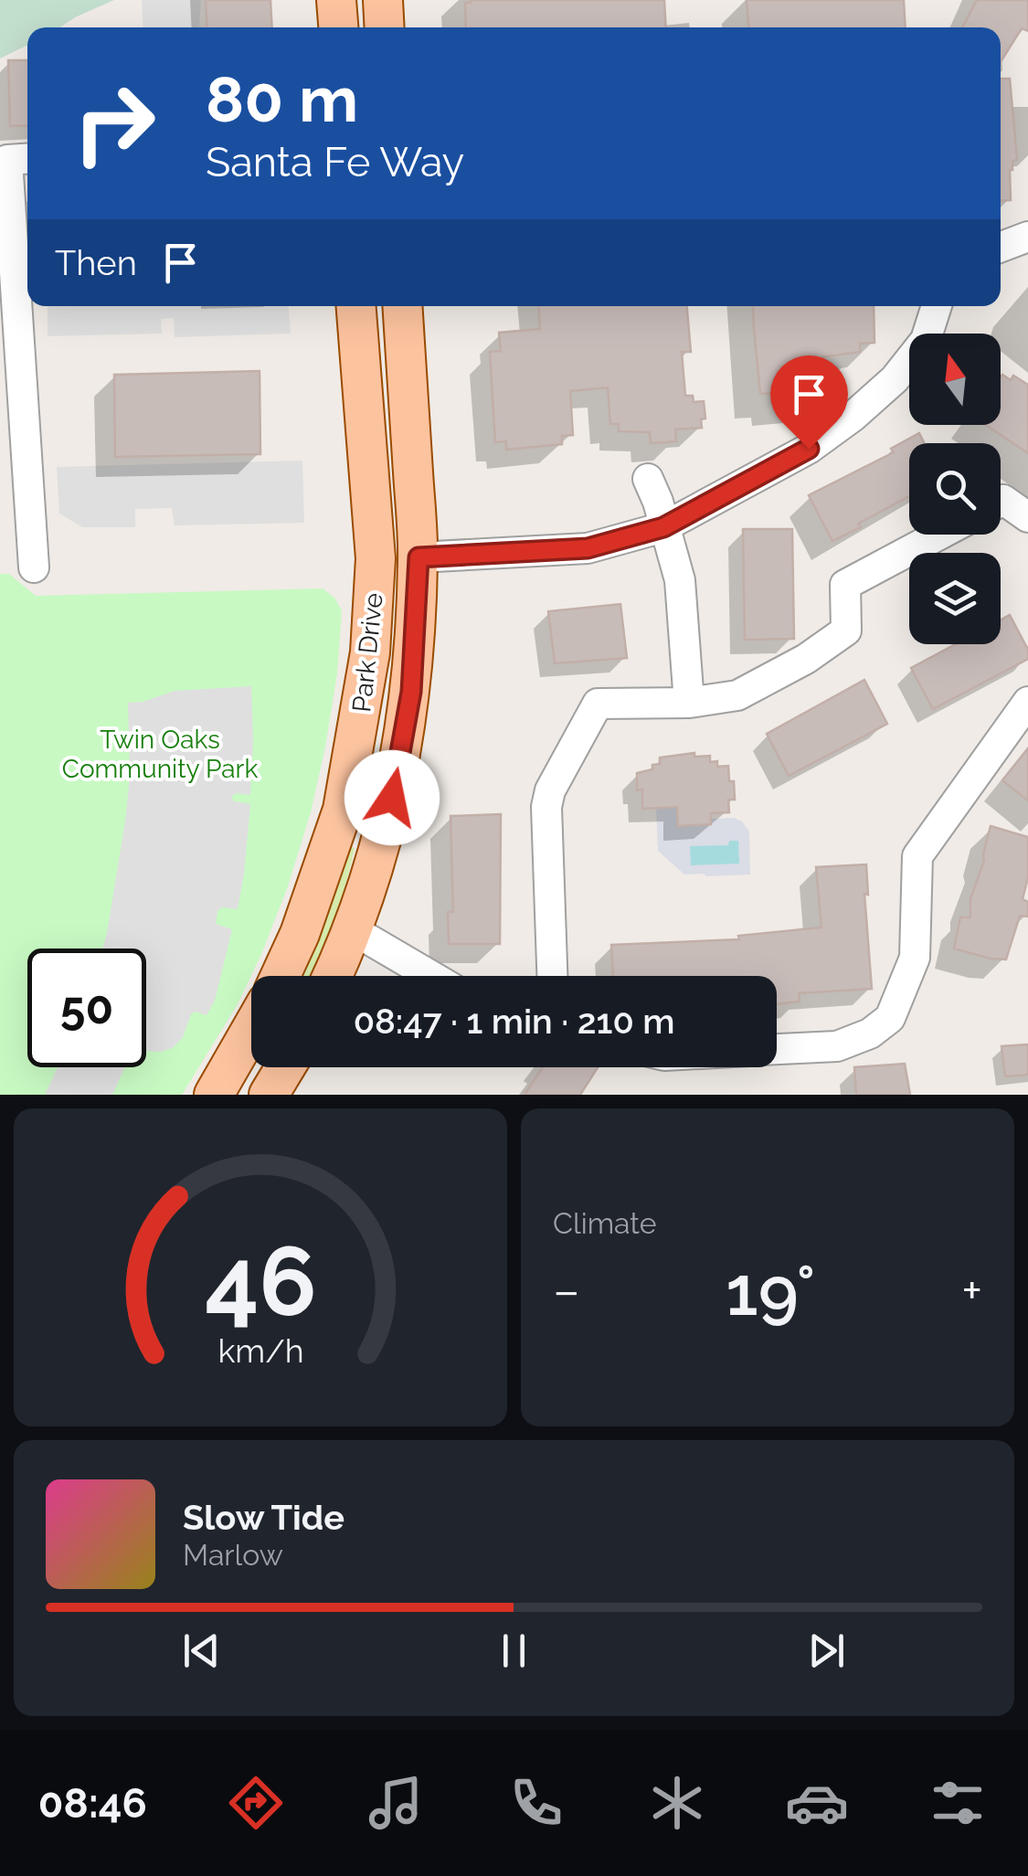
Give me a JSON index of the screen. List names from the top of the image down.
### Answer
{
  "streets": {
    "main road": ["Park Drive"]
  },
  "parks": ["Twin Oaks Community Park"],
  "north": "top",
  "page": {
    "turn": ["80 m", "Santa Fe Way"],
    "then": "Then",
    "limit": "50",
    "trip": "08:47 · 1 min · 210 m",
    "tile": "Climate",
    "heat": ["−", "19°", "+"],
    "song": ["Slow Tide", "Marlow"],
    "tabs": "08:46",
    "gauge": ["46", "km/h"]
  }
}
